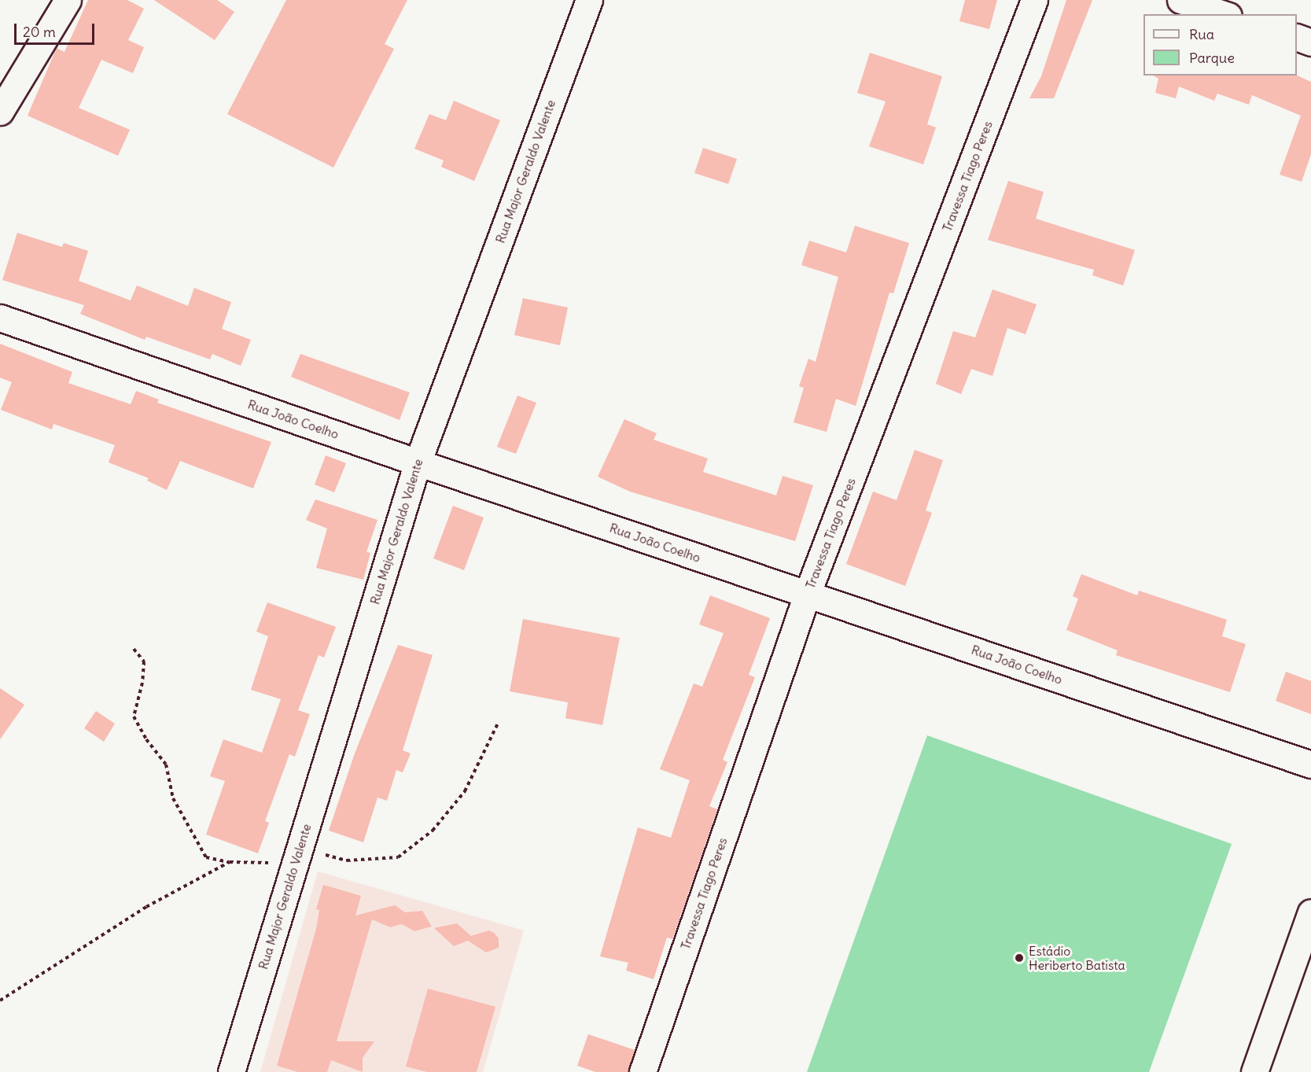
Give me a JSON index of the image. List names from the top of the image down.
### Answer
{
  "streets": {
    "street": ["Rua Major Geraldo Valente", "Travessa Tiago Peres", "Rua João Coelho"]
  },
  "crossings": [
    ["Rua Major Geraldo Valente", "Rua João Coelho"],
    ["Travessa Tiago Peres", "Rua João Coelho"]
  ],
  "places": ["Estádio Heriberto Batista"],
  "legend": ["Rua", "Parque"],
  "scale_bar": "20 m"
}
